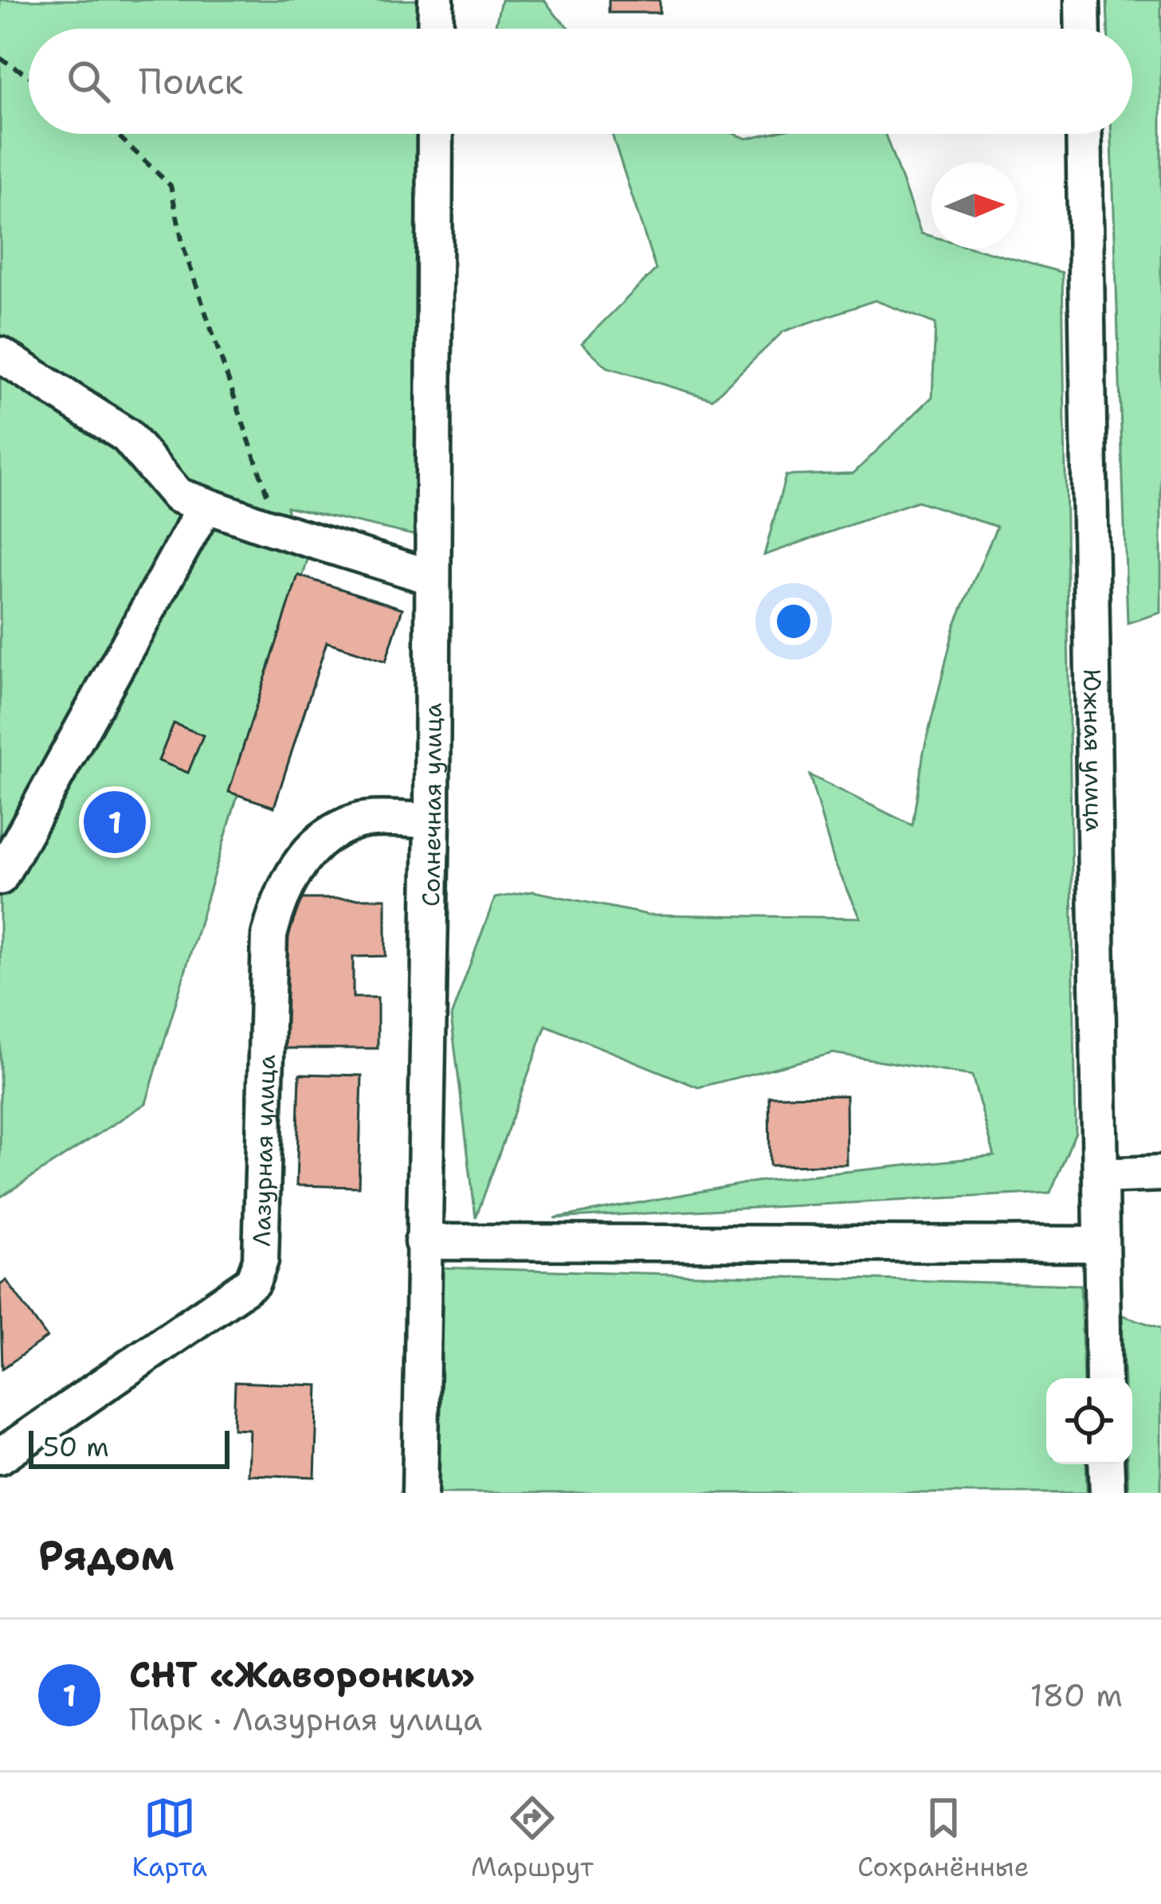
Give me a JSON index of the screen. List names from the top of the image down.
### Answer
{
  "streets": {
    "street": ["Южная улица", "Солнечная улица", "Лазурная улица"]
  },
  "crossings": [
    ["Солнечная улица", "Лазурная улица"]
  ],
  "scale_bar": "50 m",
  "north": "right",
  "page": {
    "search": "Поиск",
    "pins": "1",
    "scale": "50 m",
    "heading": "Рядом",
    "list": [
      {
        "mark": "1",
        "name": "СНТ «Жаворонки»",
        "note": "Парк · Лазурная улица",
        "value": "180 m"
      }
    ],
    "nav": ["Карта", "Маршрут", "Сохранённые"]
  }
}
